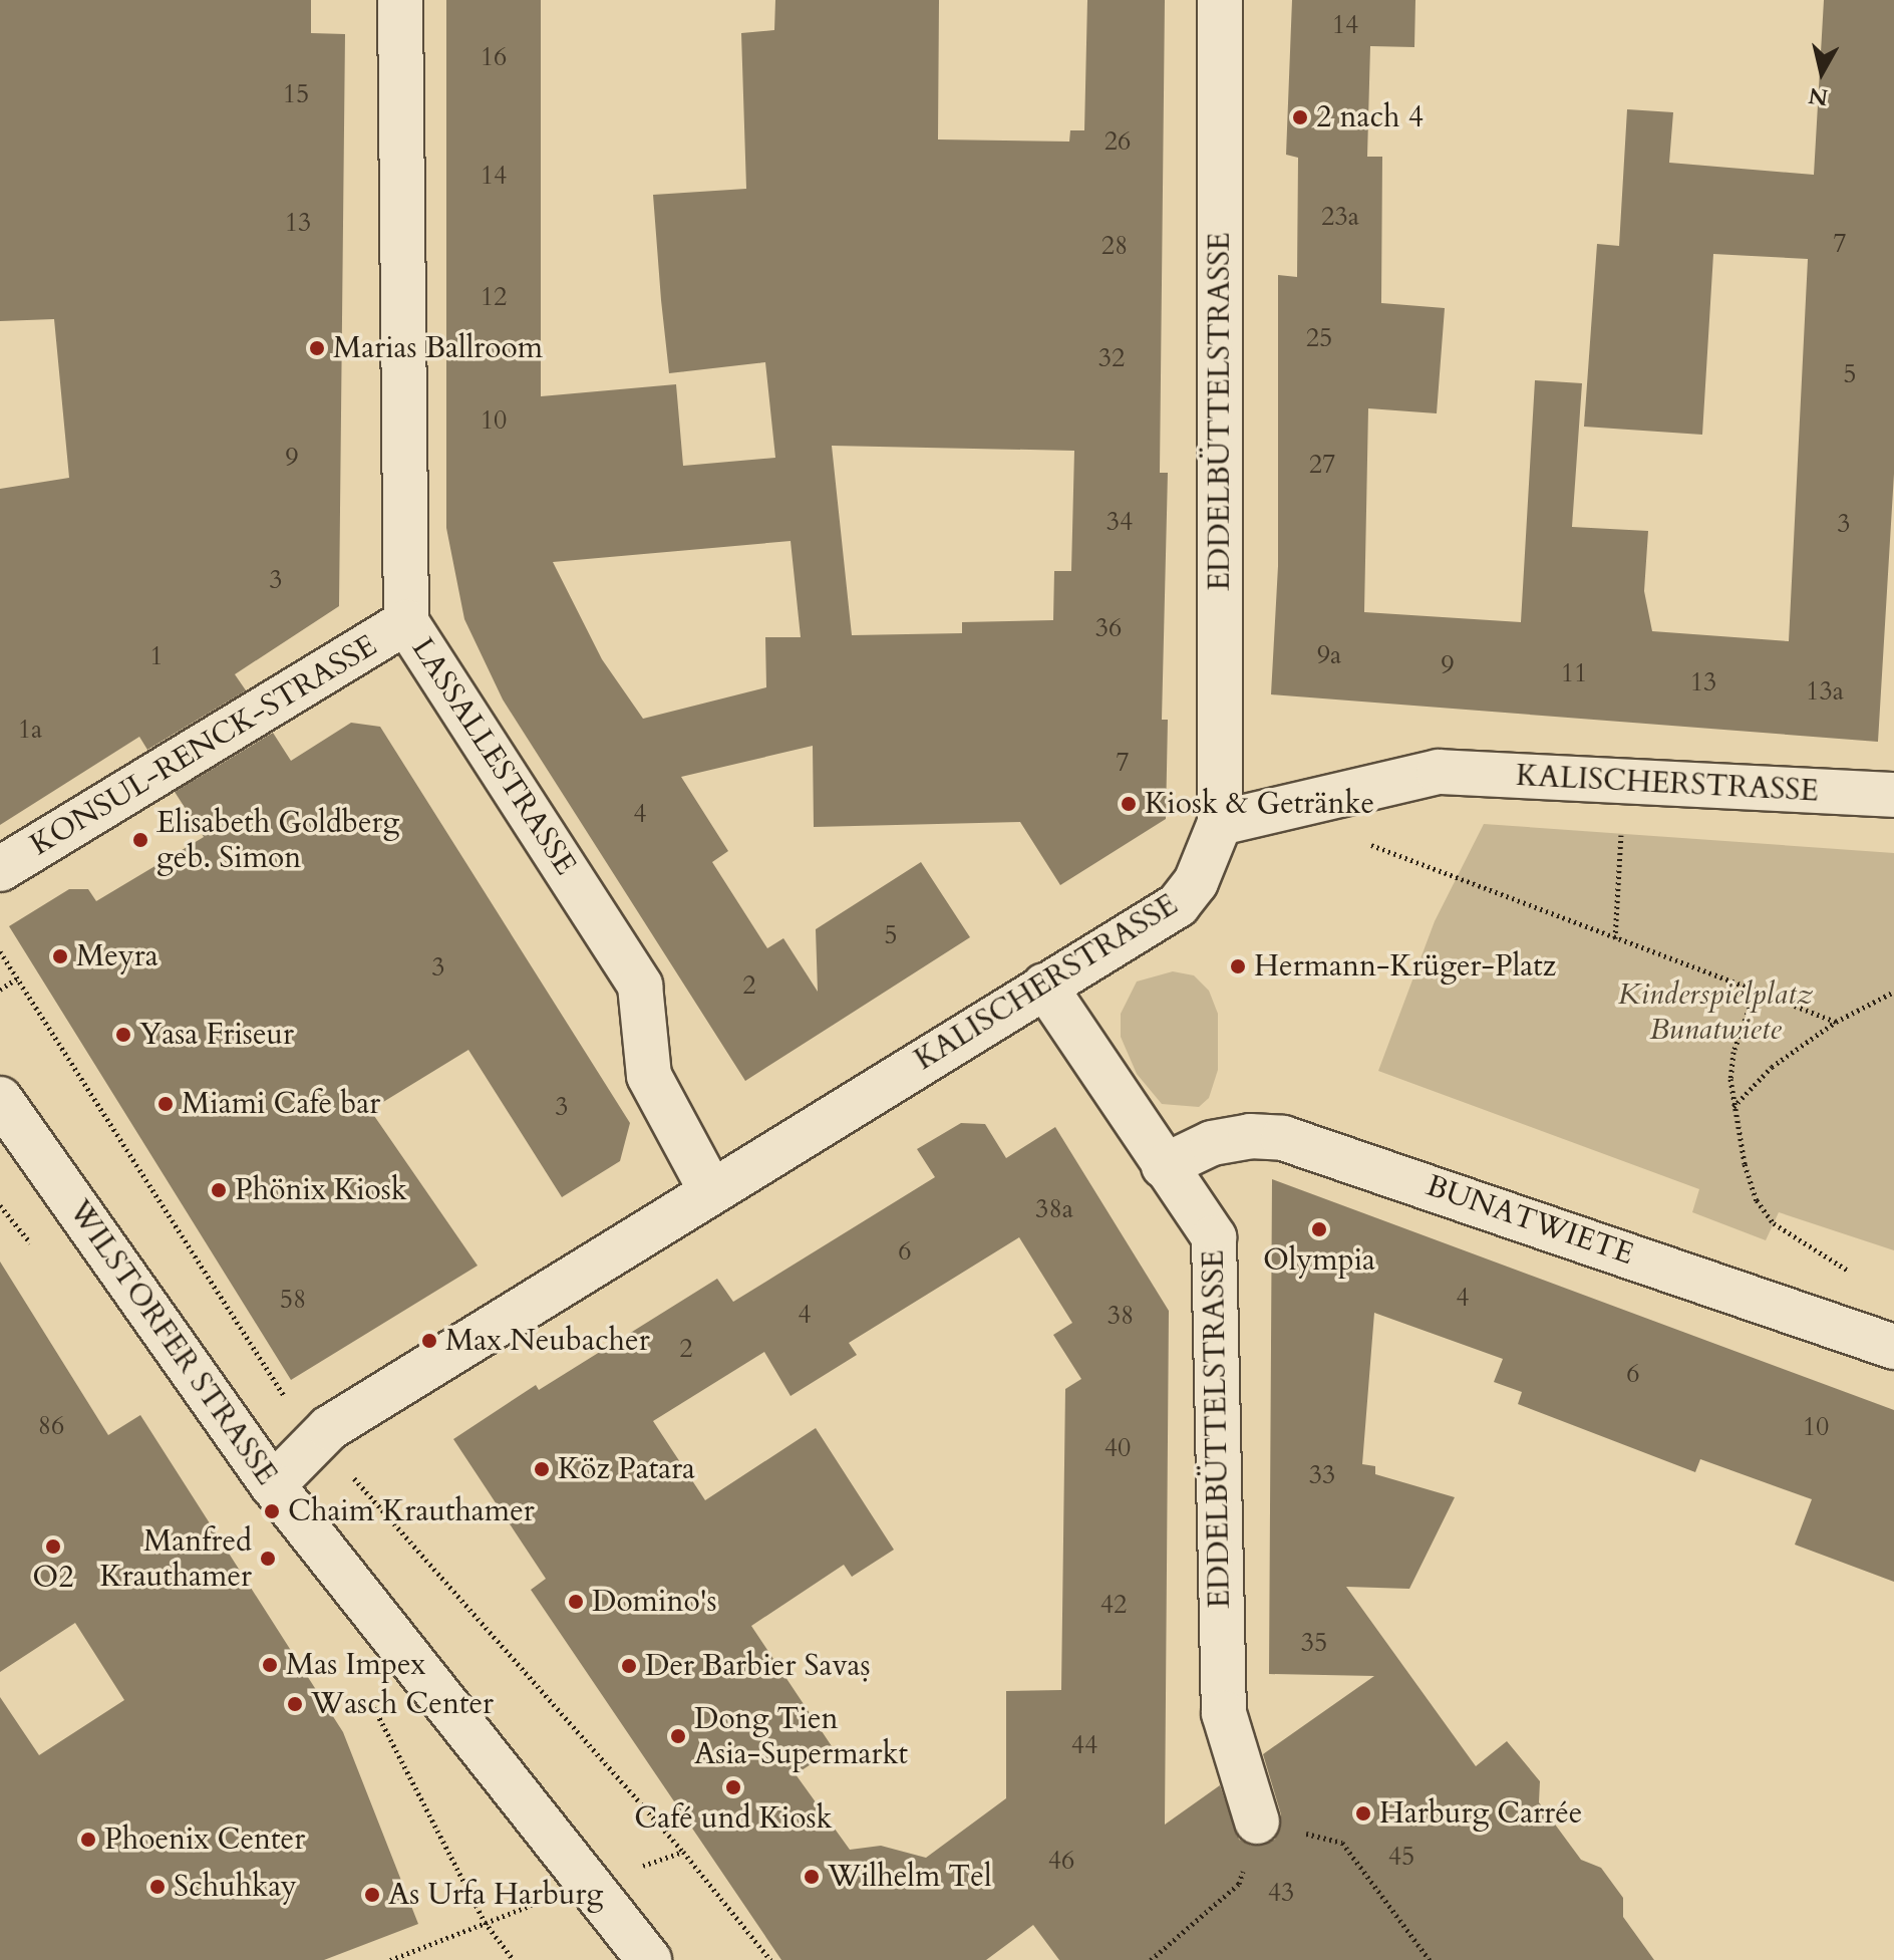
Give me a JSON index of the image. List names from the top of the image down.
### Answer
{
  "streets": {
    "street": [
      "EDDELBÜTTELSTRASSE",
      "KONSUL-RENCK-STRASSE",
      "LASSALLESTRASSE",
      "KALISCHERSTRASSE",
      "BUNATWIETE",
      "WILSTORFER STRASSE"
    ]
  },
  "crossings": [
    ["EDDELBÜTTELSTRASSE", "KALISCHERSTRASSE"],
    ["EDDELBÜTTELSTRASSE", "BUNATWIETE"],
    ["KONSUL-RENCK-STRASSE", "LASSALLESTRASSE"],
    ["LASSALLESTRASSE", "KALISCHERSTRASSE"],
    ["KALISCHERSTRASSE", "WILSTORFER STRASSE"]
  ],
  "parks": ["Kinderspielplatz Bunatwiete"],
  "places": [
    "2 nach 4",
    "Marias Ballroom",
    "Kiosk & Getränke",
    "Elisabeth Goldberg geb. Simon",
    "Meyra",
    "Hermann-Krüger-Platz",
    "Yasa Friseur",
    "Miami Cafe bar",
    "Phönix Kiosk",
    "Olympia",
    "Max Neubacher",
    "Köz Patara",
    "Chaim Krauthamer",
    "O2",
    "Manfred Krauthamer",
    "Domino's",
    "Mas Impex",
    "Der Barbier Savaṣ",
    "Wasch Center",
    "Dong Tien Asia-Supermarkt",
    "Café und Kiosk",
    "Harburg Carrée",
    "Phoenix Center",
    "Wilhelm Tel",
    "Schuhkay",
    "As Urfa Harburg"
  ],
  "house_numbers": [
    "14",
    "16",
    "15",
    "26",
    "14",
    "23a",
    "13",
    "7",
    "28",
    "12",
    "25",
    "32",
    "5",
    "10",
    "9",
    "27",
    "34",
    "3",
    "3",
    "36",
    "9a",
    "1",
    "9",
    "11",
    "13",
    "13a",
    "1a",
    "7",
    "4",
    "5",
    "3",
    "2",
    "3",
    "38a",
    "6",
    "4",
    "58",
    "4",
    "38",
    "2",
    "6",
    "86",
    "10",
    "40",
    "33",
    "42",
    "35",
    "44",
    "45",
    "46",
    "43"
  ],
  "north": "bottom"
}
